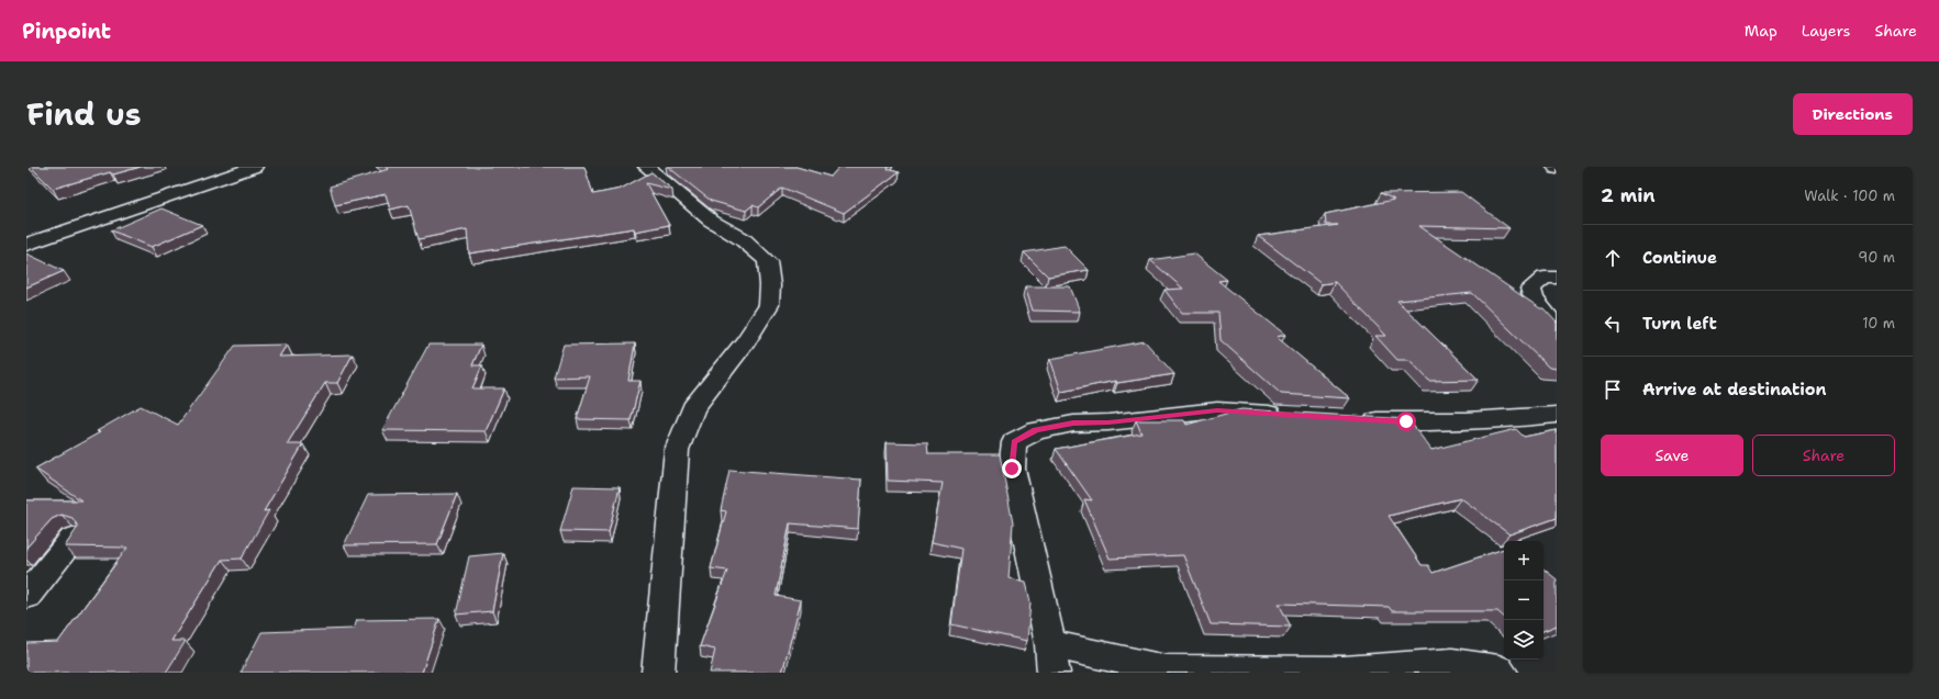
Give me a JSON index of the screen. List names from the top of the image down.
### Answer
{
  "page": {
    "header": "Pinpoint",
    "nav": ["Map", "Layers", "Share"],
    "title": "Find us",
    "buttons": [
      "Directions",
      ["Save", "Share"]
    ],
    "heading": ["2 min", "Walk · 100 m"],
    "list": [
      ["Continue", "90 m"],
      ["Turn left", "10 m"],
      "Arrive at destination"
    ],
    "map_buttons": ["+", "−"]
  }
}
